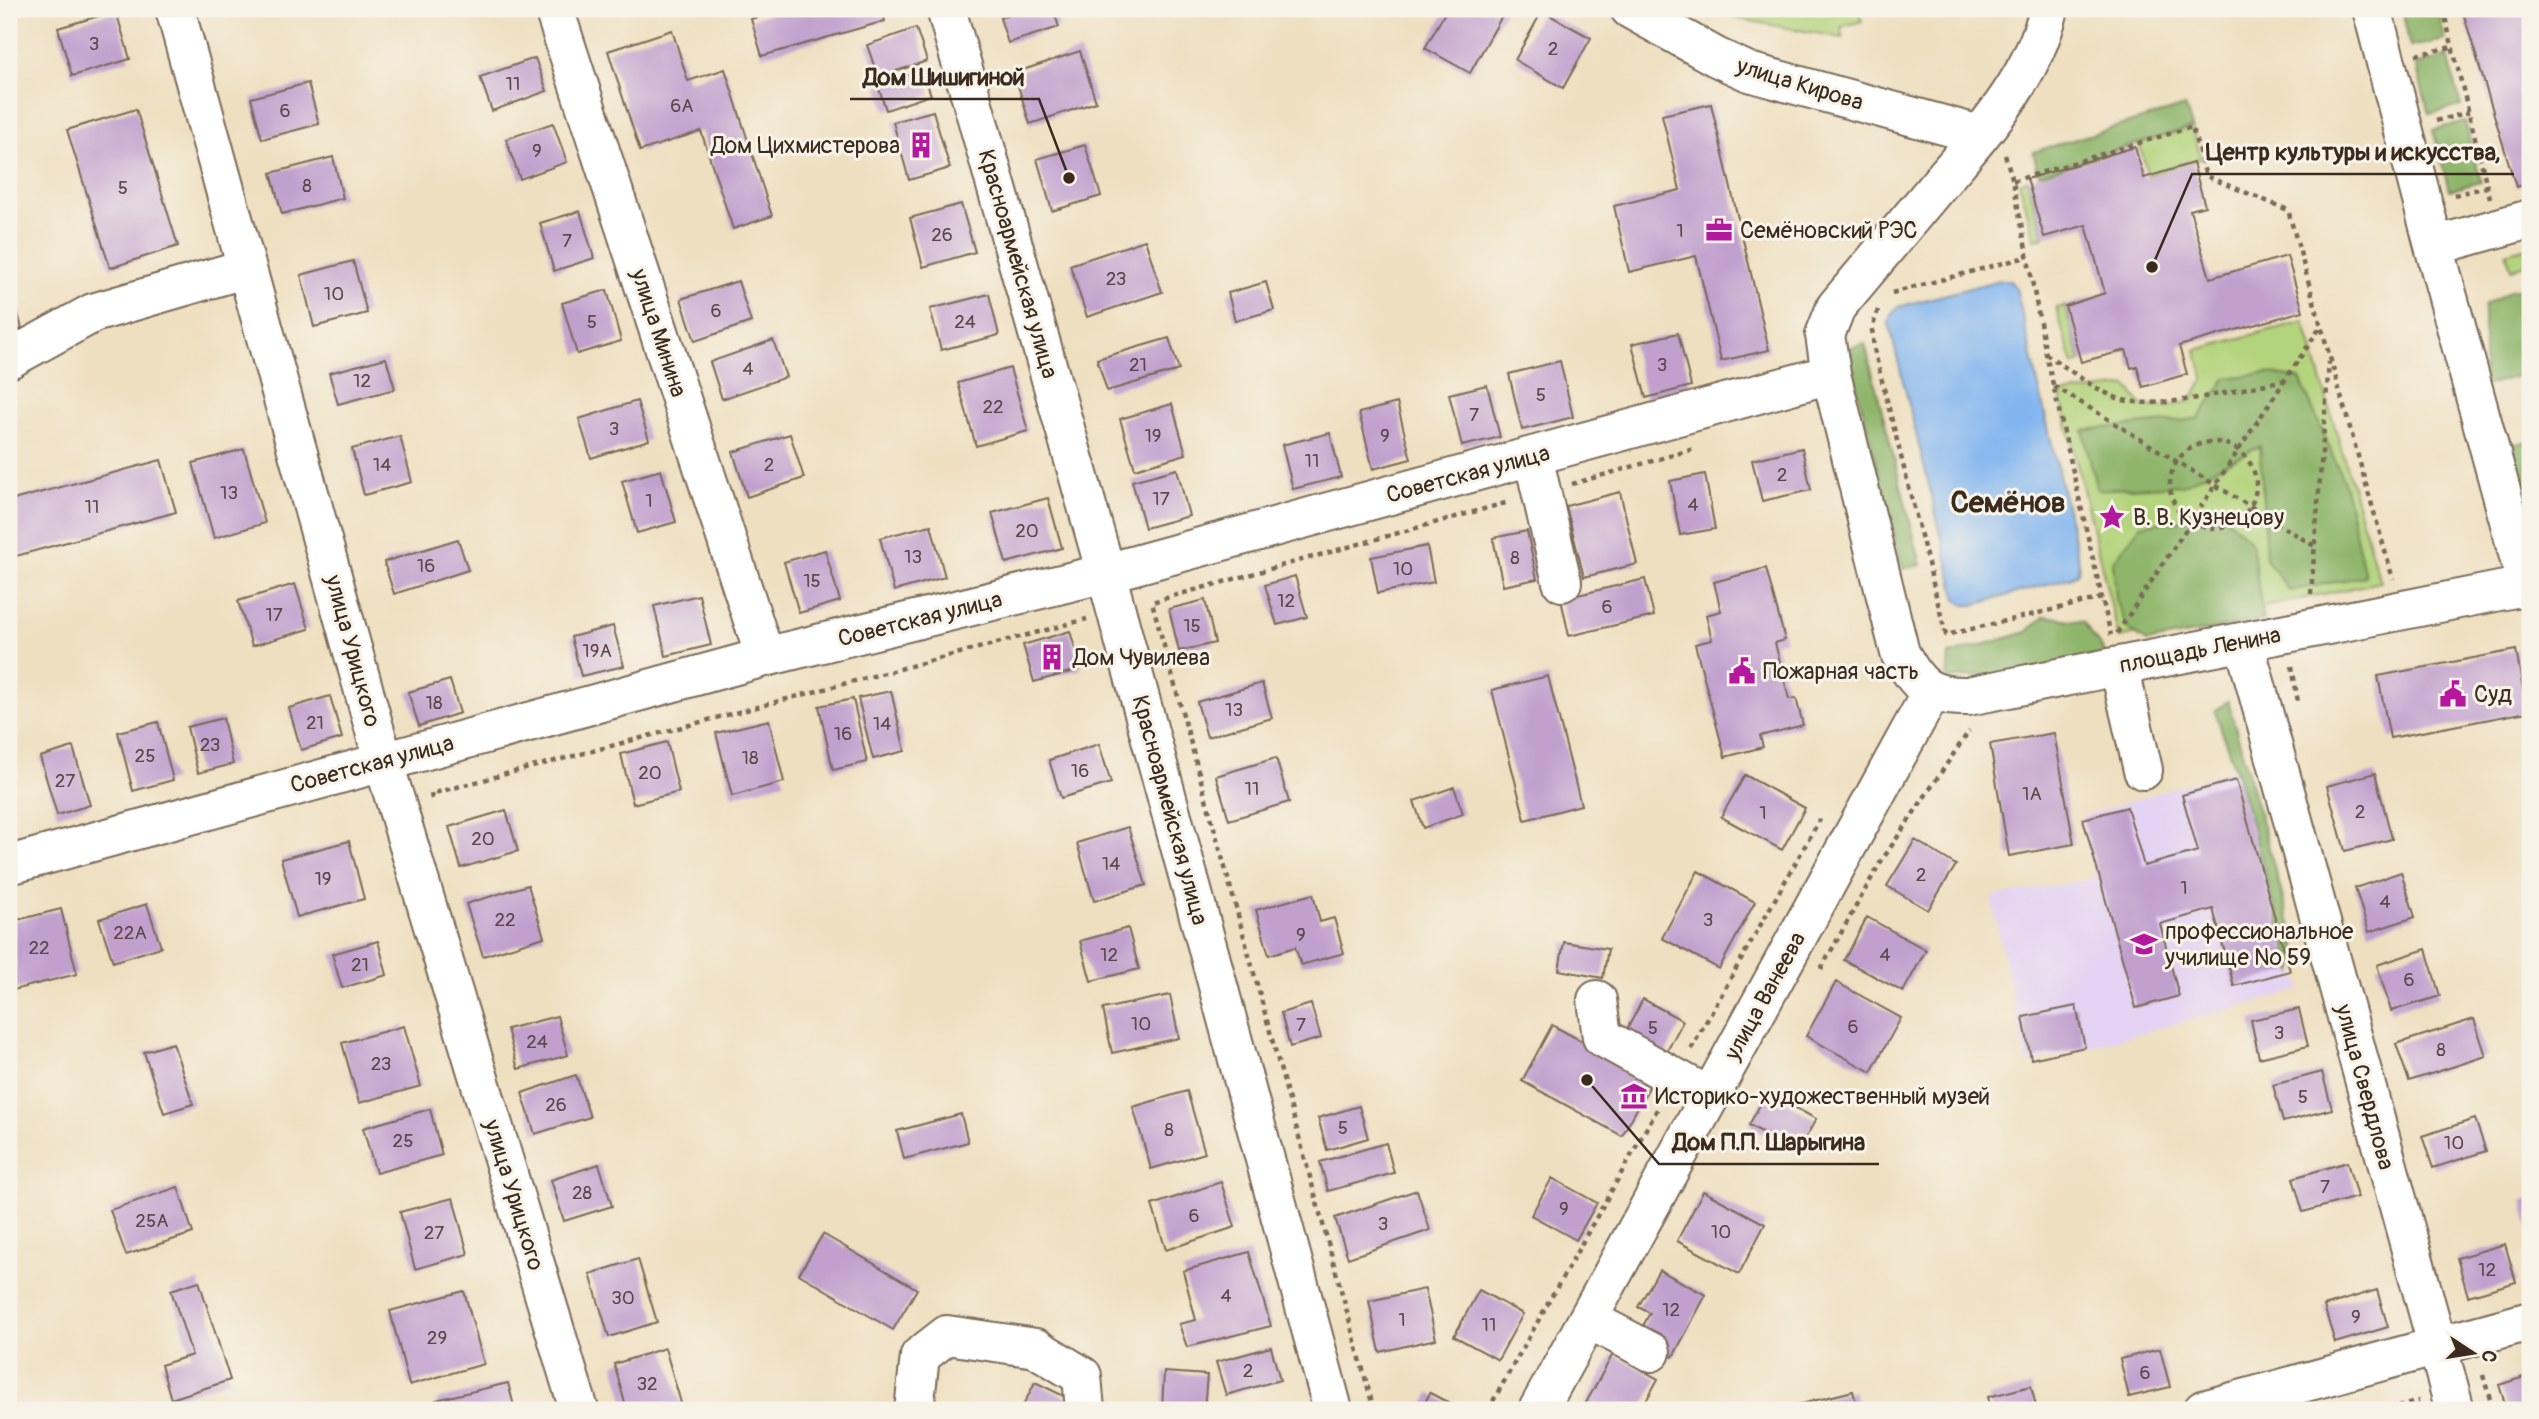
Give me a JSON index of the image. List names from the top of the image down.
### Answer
{
  "streets": {
    "street": [
      "улица Кирова",
      "Красноармейская улица",
      "улица Минина",
      "Советская улица",
      "площадь Ленина",
      "улица Урицкого",
      "улица Ванеева",
      "улица Свердлова"
    ]
  },
  "crossings": [
    ["Красноармейская улица", "Советская улица"],
    ["улица Минина", "Советская улица"],
    ["Советская улица", "улица Урицкого"],
    ["площадь Ленина", "улица Ванеева"],
    ["площадь Ленина", "улица Свердлова"]
  ],
  "districts": ["Семёнов"],
  "places": {
    "building": ["Дом Цихмистерова", "Дом Чувилева"],
    "other": ["Дом Шишигиной", "Центр культуры и искусства,", "Дом П.П. Шарыгина"],
    "office": ["Семёновский РЭС"],
    "place": ["В. В. Кузнецову"],
    "public building": ["Пожарная часть", "Суд"],
    "school or university": ["профессиональное училище № 59"],
    "museum": ["Историко-художественный музей"]
  },
  "house_numbers": [
    "3",
    "2",
    "11",
    "6А",
    "6",
    "9",
    "8",
    "5",
    "1",
    "26",
    "7",
    "23",
    "10",
    "6",
    "5",
    "24",
    "21",
    "3",
    "4",
    "12",
    "5",
    "22",
    "7",
    "3",
    "19",
    "9",
    "11",
    "14",
    "2",
    "2",
    "13",
    "17",
    "1",
    "4",
    "11",
    "20",
    "13",
    "8",
    "16",
    "10",
    "15",
    "12",
    "6",
    "17",
    "15",
    "19А",
    "18",
    "13",
    "21",
    "14",
    "16",
    "23",
    "25",
    "18",
    "16",
    "20",
    "27",
    "11",
    "1А",
    "2",
    "1",
    "20",
    "14",
    "2",
    "19",
    "1",
    "4",
    "22",
    "3",
    "22А",
    "9",
    "22",
    "12",
    "4",
    "21",
    "6",
    "10",
    "7",
    "6",
    "5",
    "3",
    "24",
    "8",
    "23",
    "5",
    "26",
    "5",
    "8",
    "25",
    "10",
    "7",
    "28",
    "9",
    "6",
    "25А",
    "3",
    "10",
    "27",
    "12",
    "4",
    "30",
    "12",
    "9",
    "1",
    "11",
    "29",
    "2",
    "6",
    "32"
  ],
  "north": "right"
}
